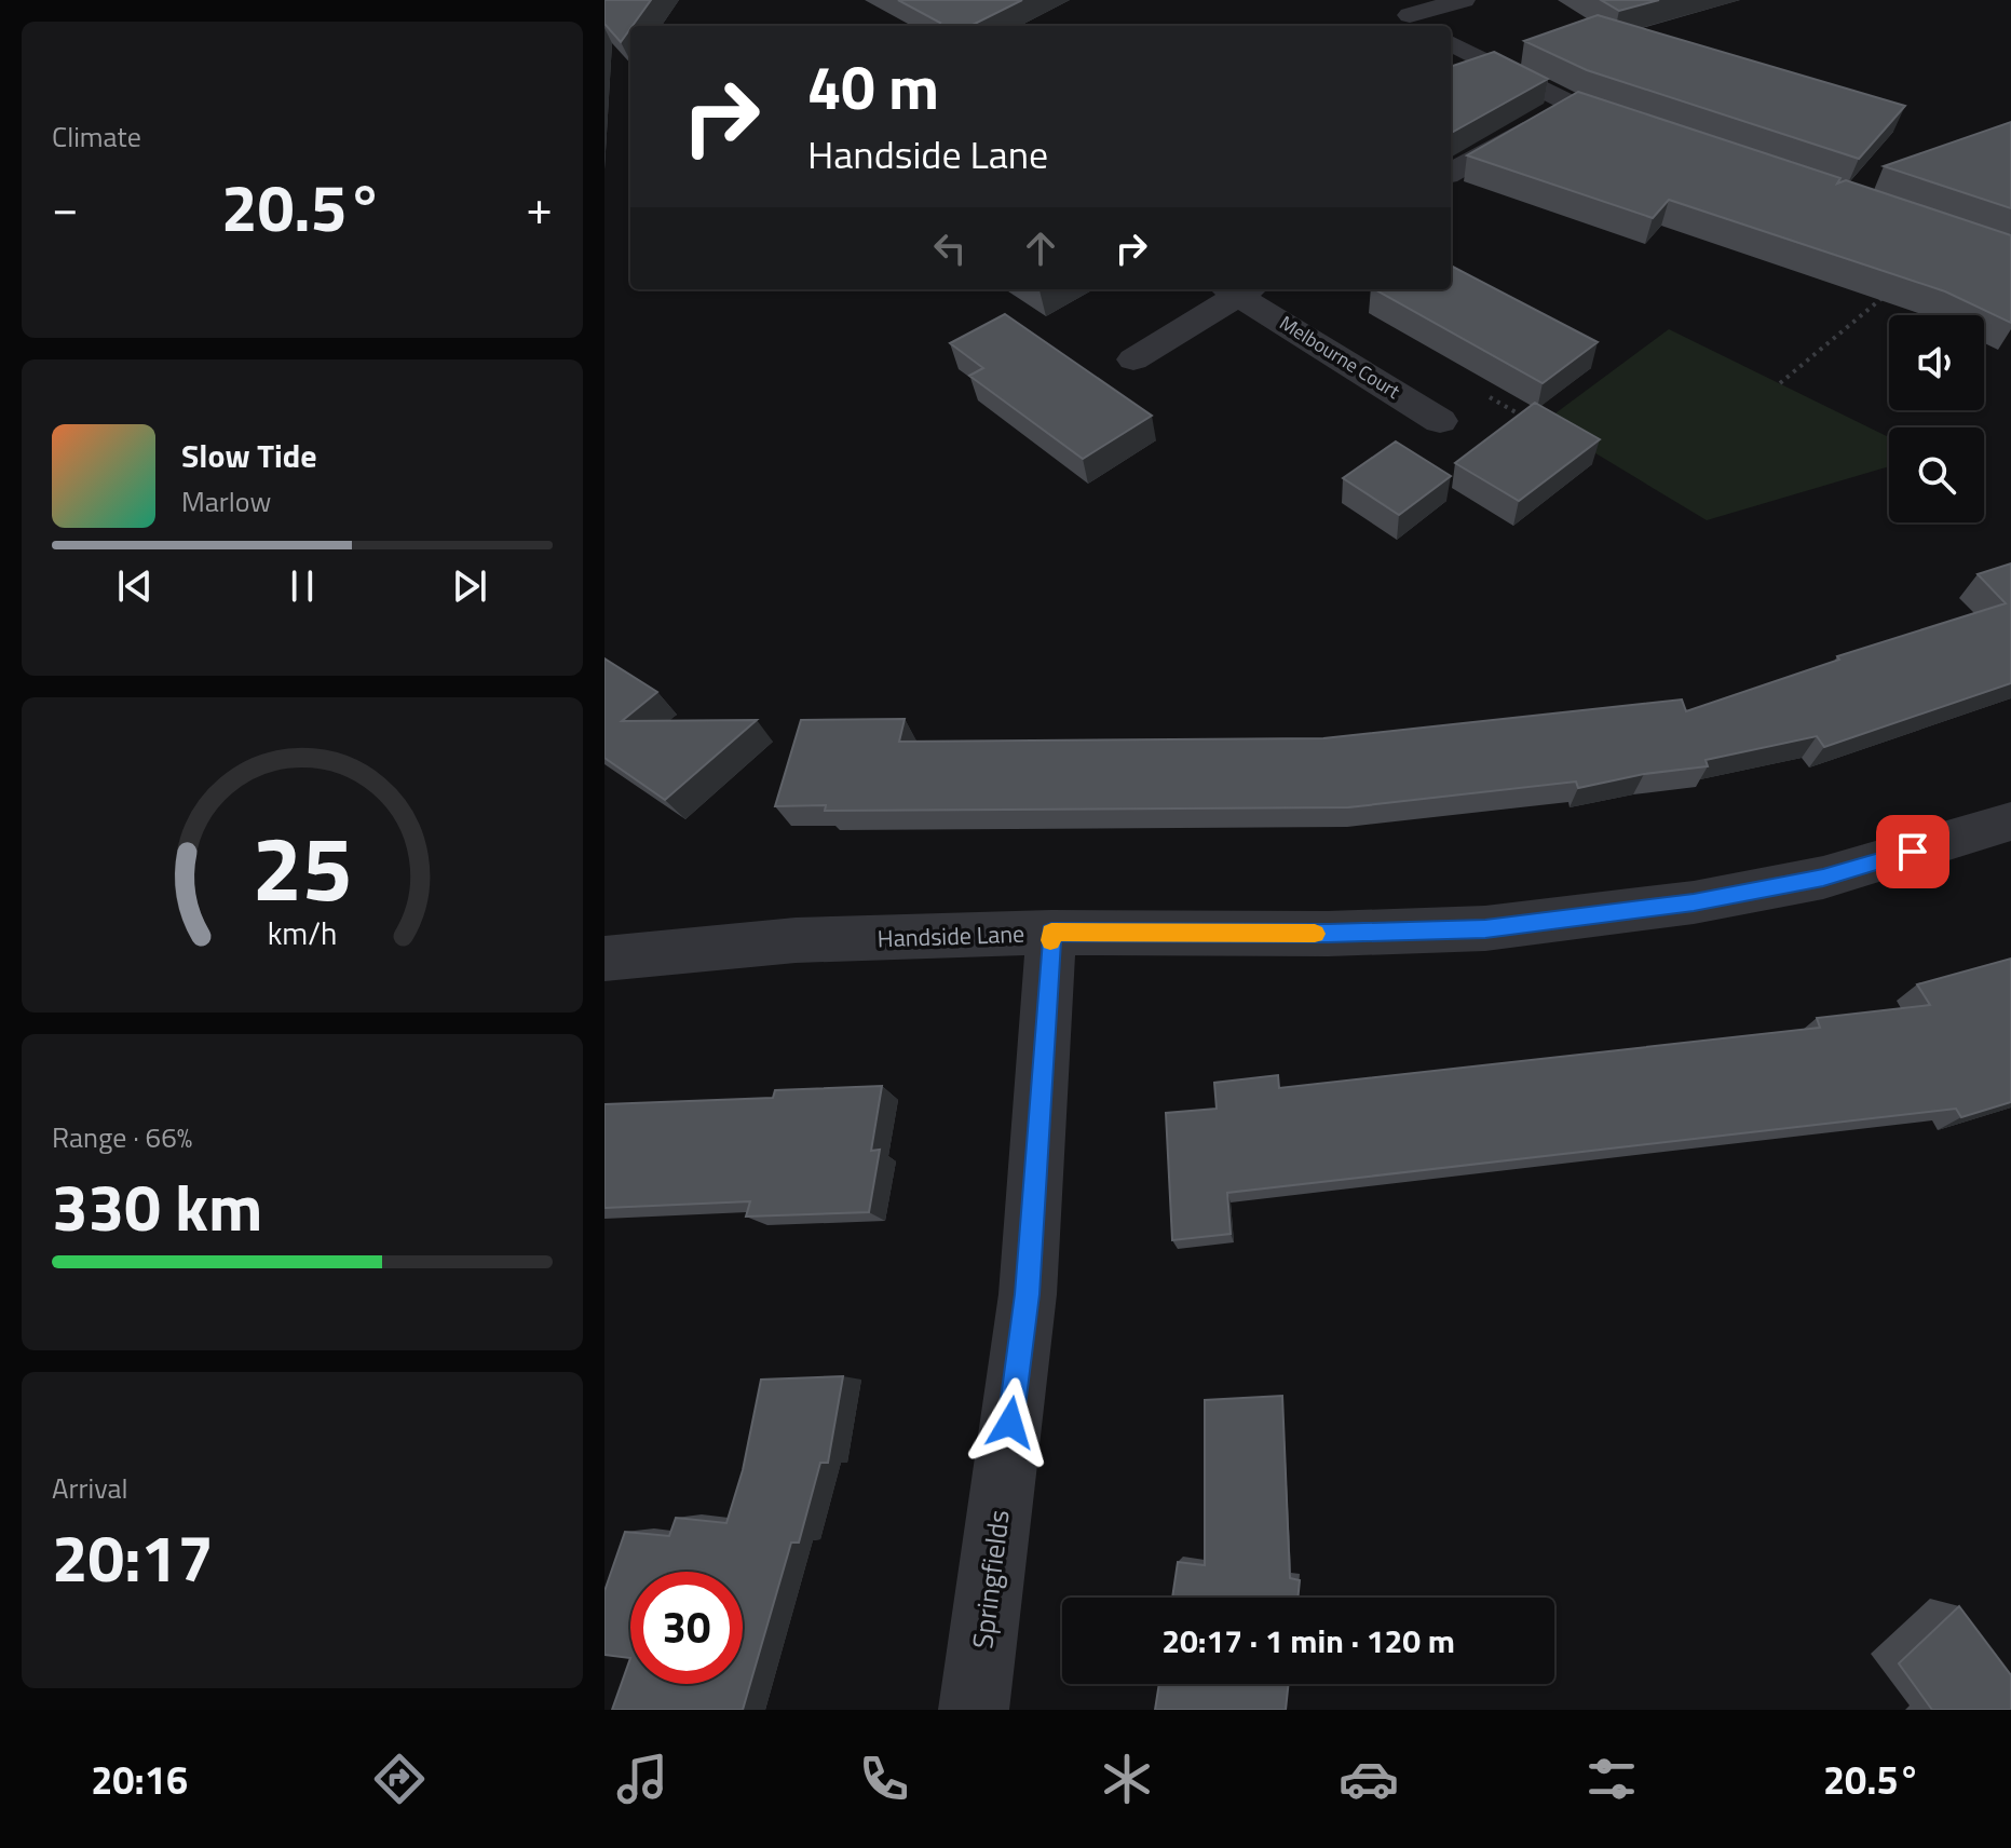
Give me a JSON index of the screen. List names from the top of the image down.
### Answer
{
  "streets": {
    "street": ["Melbourne Court", "Handside Lane", "Springfields"]
  },
  "crossings": [
    ["Handside Lane", "Springfields"]
  ],
  "page": {
    "tile": [
      "Climate",
      ["Range · 66%", "330 km"],
      ["Arrival", "20:17"]
    ],
    "turn": ["40 m", "Handside Lane"],
    "heat": ["−", "20.5°", "+"],
    "song": ["Slow Tide", "Marlow"],
    "limit": "30",
    "trip": "20:17 · 1 min · 120 m",
    "tabs": ["20:16", "20.5°"],
    "gauge": ["25", "km/h"]
  }
}
